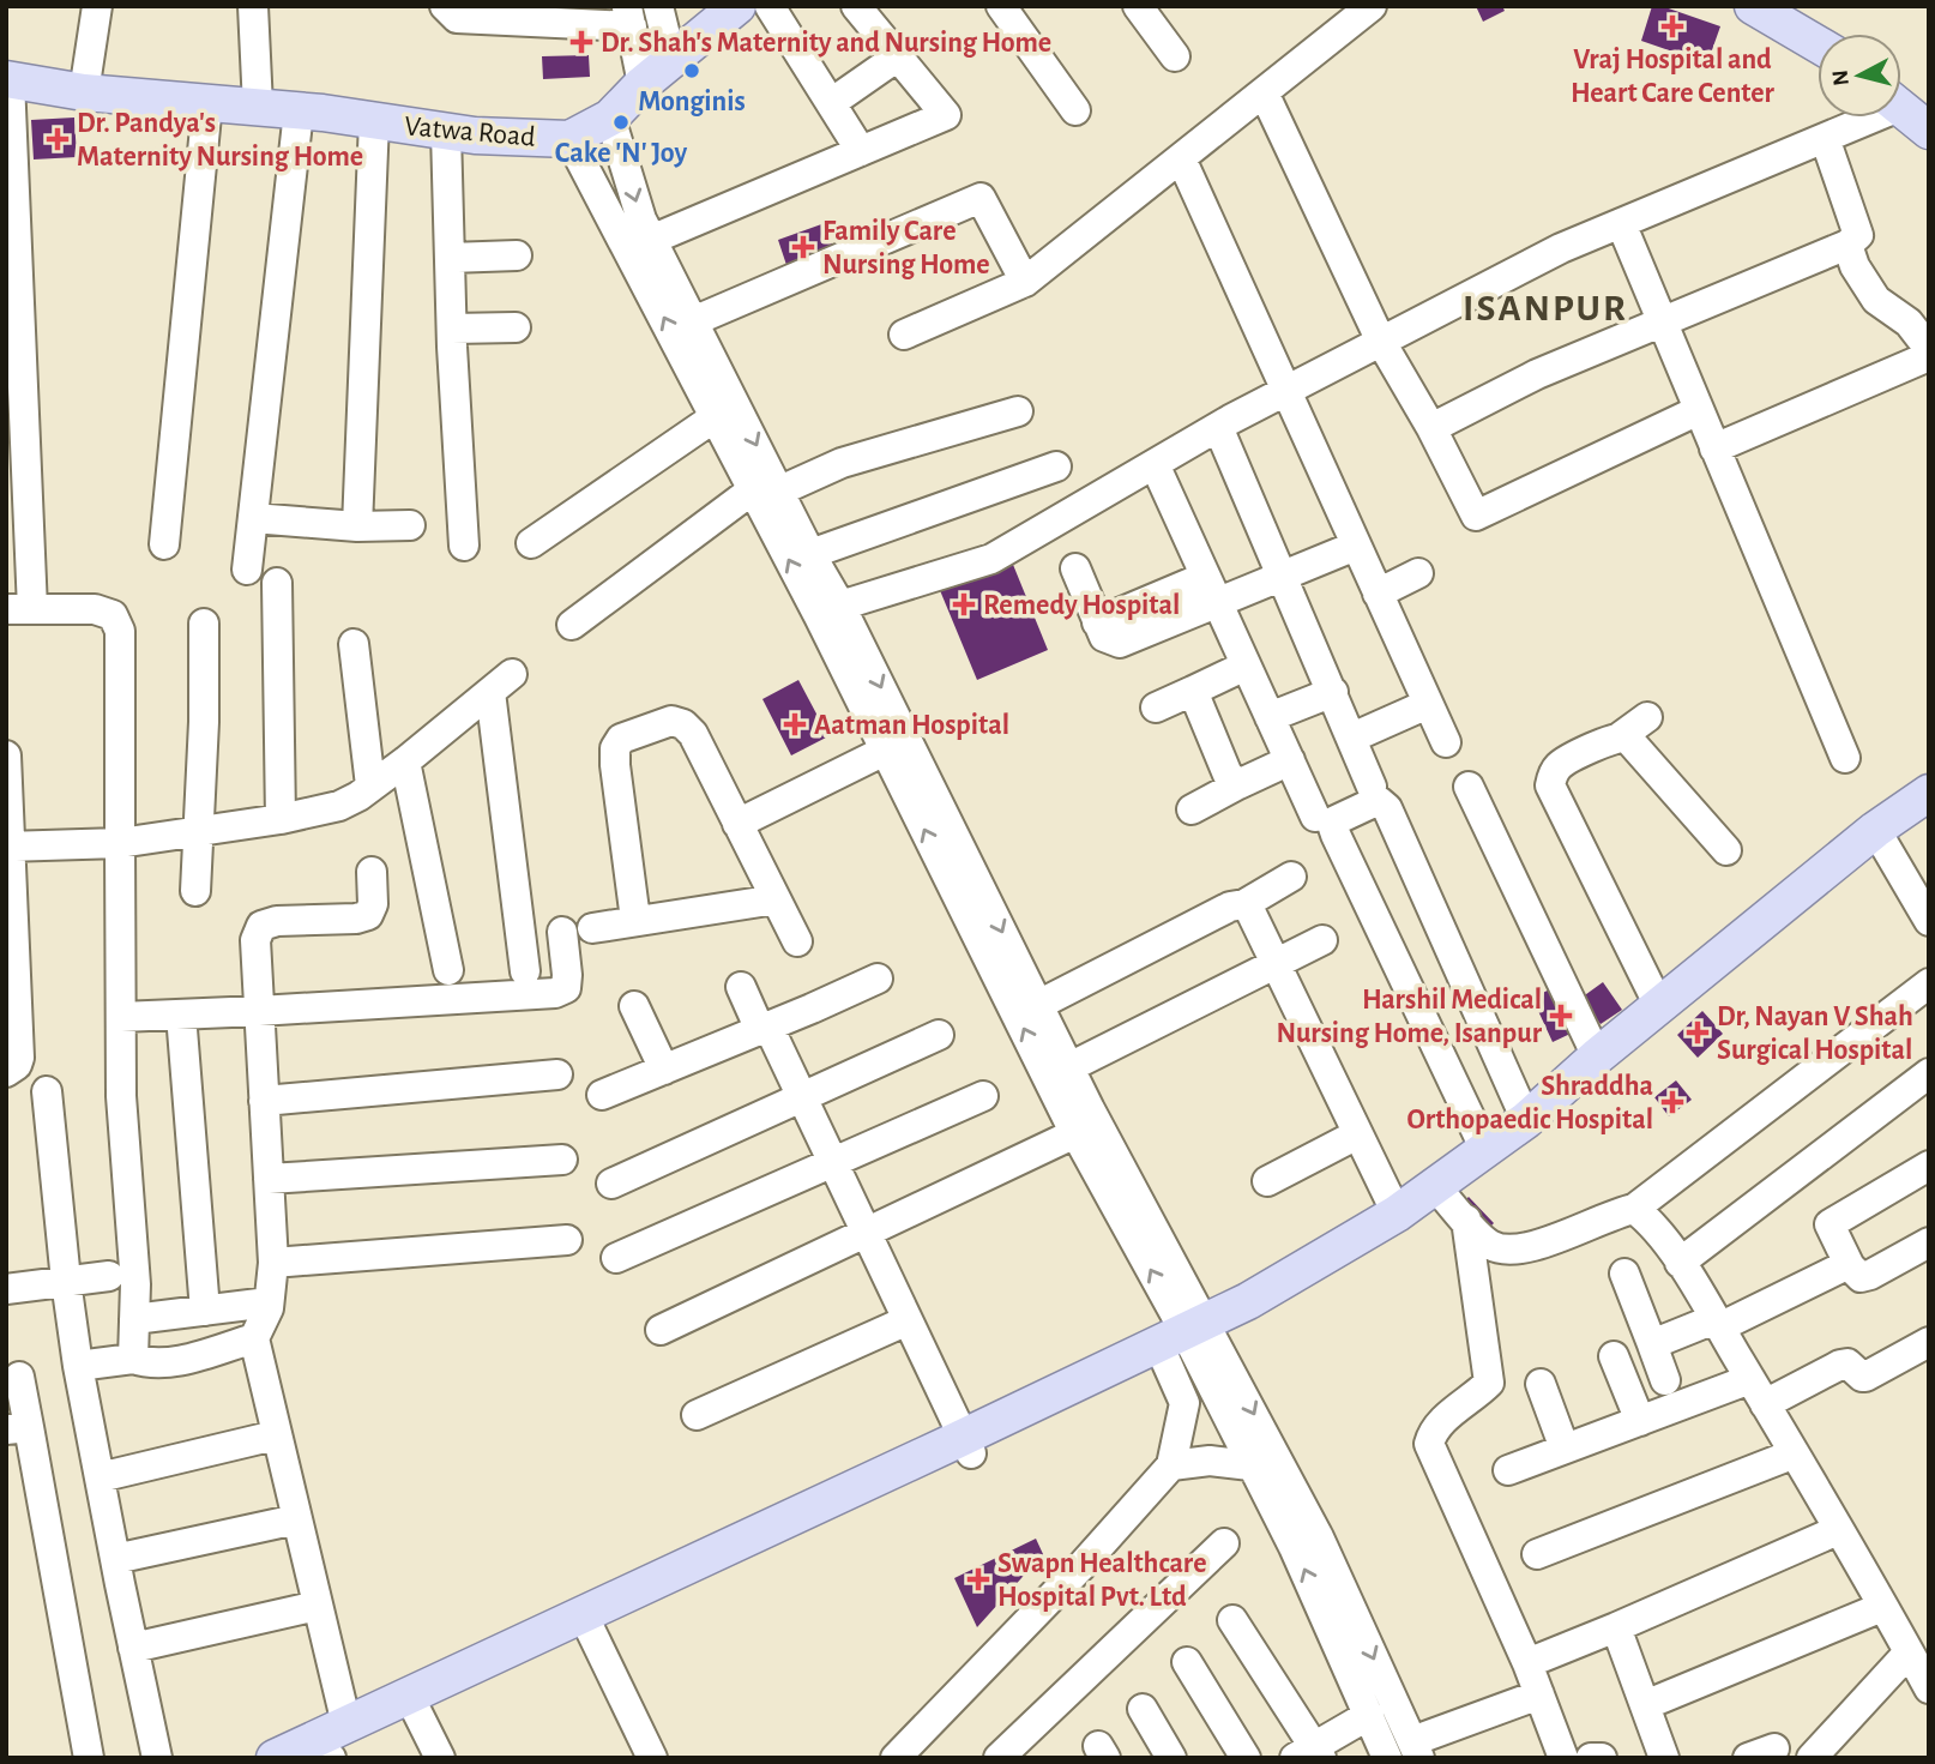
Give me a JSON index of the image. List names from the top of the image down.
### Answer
{
  "streets": {
    "main road": ["Vatwa Road"]
  },
  "districts": ["ISANPUR"],
  "places": {
    "health": [
      "Vraj Hospital and Heart Care Center",
      "Dr. Shah's Maternity and Nursing Home",
      "Dr. Pandya's Maternity Nursing Home",
      "Family Care Nursing Home",
      "Remedy Hospital",
      "Aatman Hospital",
      "Harshil Medical Nursing Home, Isanpur",
      "Dr, Nayan V Shah Surgical Hospital",
      "Shraddha Orthopaedic Hospital",
      "Swapn Healthcare Hospital Pvt. Ltd"
    ],
    "other": ["Monginis", "Cake 'N' Joy"]
  },
  "north": "left"
}
